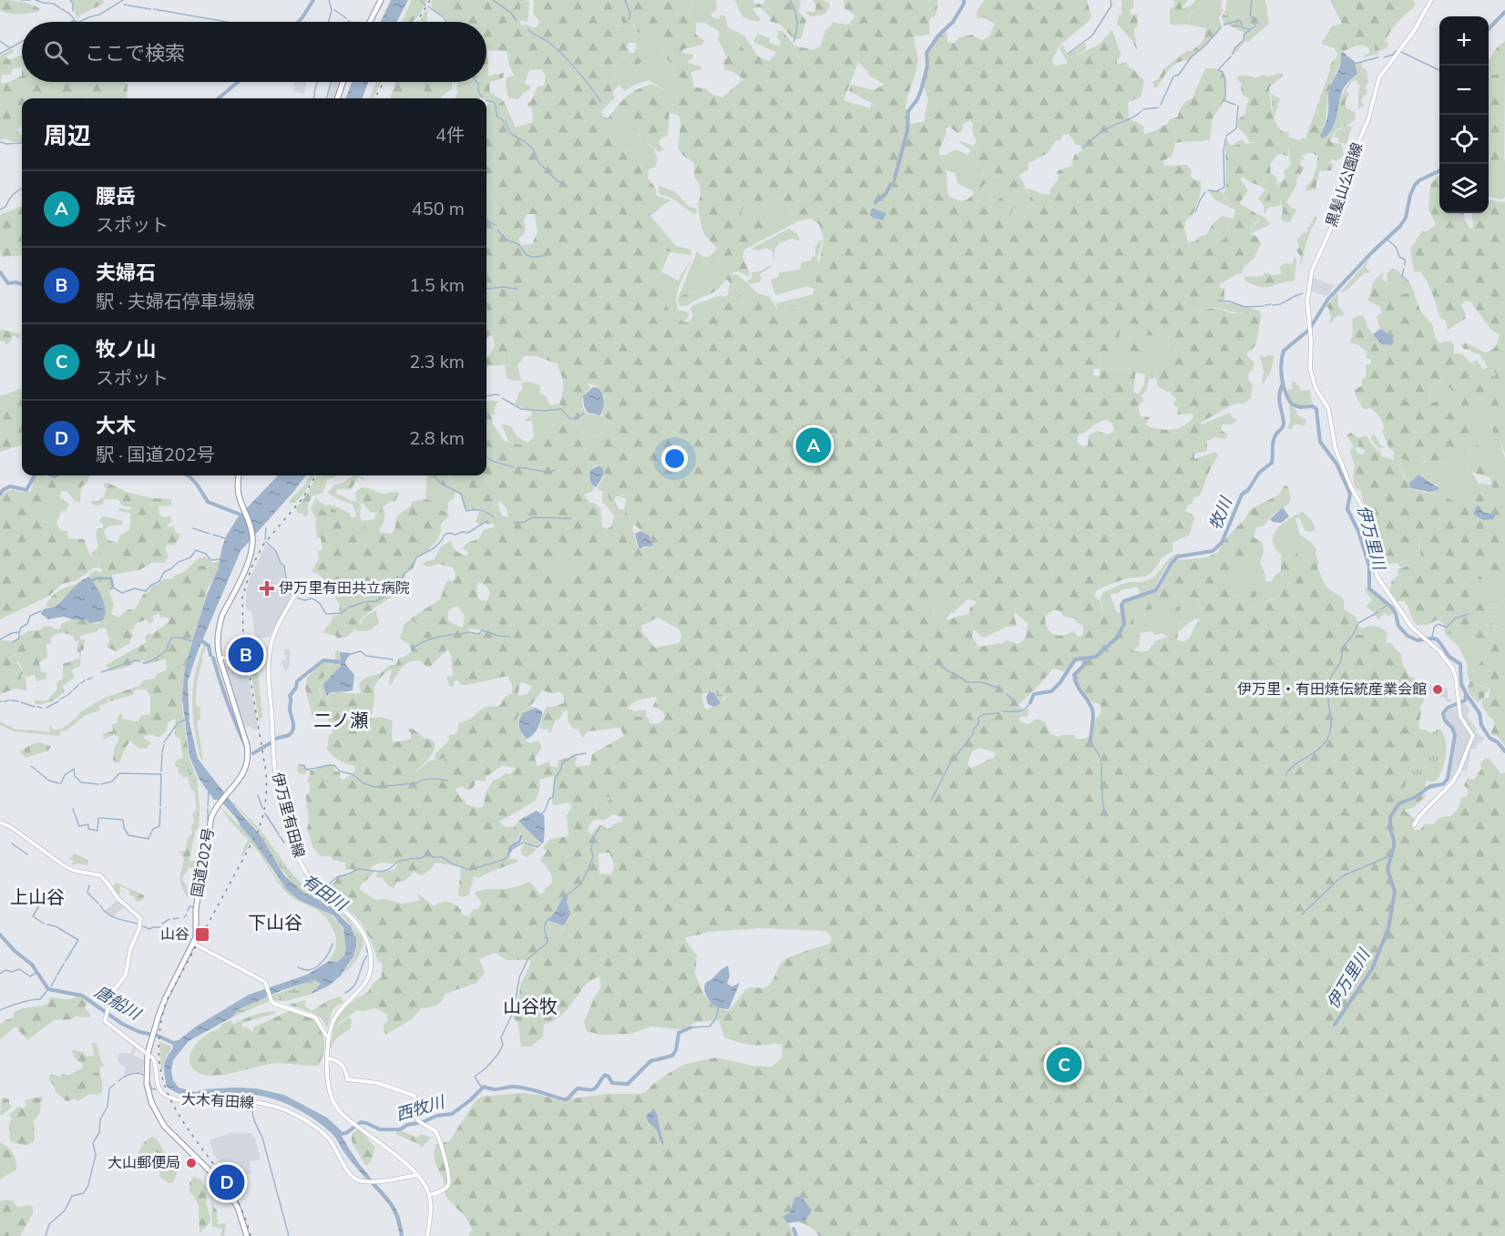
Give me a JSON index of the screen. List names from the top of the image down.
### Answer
{
  "streets": {
    "highway": ["国道202号"],
    "main road": ["黒髪山公園線", "伊万里有田線", "大木有田線"]
  },
  "crossings": [
    ["伊万里有田線", "大木有田線"],
    ["国道202号", "大木有田線"]
  ],
  "districts": [
    "二ノ瀬",
    "上山谷",
    "下山谷",
    "山谷牧"
  ],
  "water": [
    "牧川",
    "伊万里川",
    "有田川",
    "唐船川",
    "西牧川"
  ],
  "places": {
    "health": ["伊万里有田共立病院"],
    "other": ["伊万里・有田焼伝統産業会館", "大山郵便局"],
    "transit": ["山谷"]
  },
  "page": {
    "map_buttons": ["+", "−"],
    "search": "ここで検索",
    "heading": ["周辺", "4件"],
    "list": [
      {
        "mark": "A",
        "name": "腰岳",
        "note": "スポット",
        "value": "450 m"
      },
      {
        "mark": "B",
        "name": "夫婦石",
        "note": "駅 · 夫婦石停車場線",
        "value": "1.5 km"
      },
      {
        "mark": "C",
        "name": "牧ノ山",
        "note": "スポット",
        "value": "2.3 km"
      },
      {
        "mark": "D",
        "name": "大木",
        "note": "駅 · 国道202号",
        "value": "2.8 km"
      }
    ],
    "pins": [
      "A",
      "B",
      "C",
      "D"
    ]
  }
}
